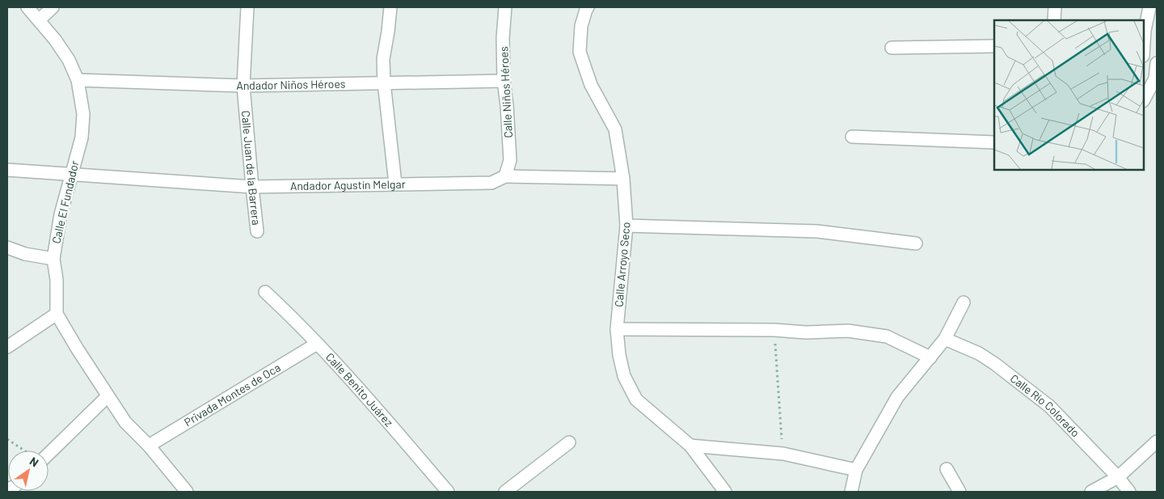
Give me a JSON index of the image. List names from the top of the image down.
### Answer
{
  "streets": {
    "street": [
      "Andador Niños Héroes",
      "Calle Niños Héroes",
      "Calle Juan de la Barrera",
      "Andador Agustín Melgar",
      "Calle El Fundador",
      "Calle Arroyo Seco",
      "Calle Benito Juárez",
      "Privada Montes de Oca",
      "Calle Río Colorado"
    ]
  },
  "crossings": [
    ["Andador Niños Héroes", "Calle Niños Héroes"],
    ["Andador Niños Héroes", "Calle Juan de la Barrera"],
    ["Andador Niños Héroes", "Calle El Fundador"],
    ["Calle Niños Héroes", "Andador Agustín Melgar"],
    ["Calle Juan de la Barrera", "Andador Agustín Melgar"],
    ["Andador Agustín Melgar", "Calle El Fundador"],
    ["Andador Agustín Melgar", "Calle Arroyo Seco"],
    ["Calle Benito Juárez", "Privada Montes de Oca"]
  ],
  "north": "top right"
}
